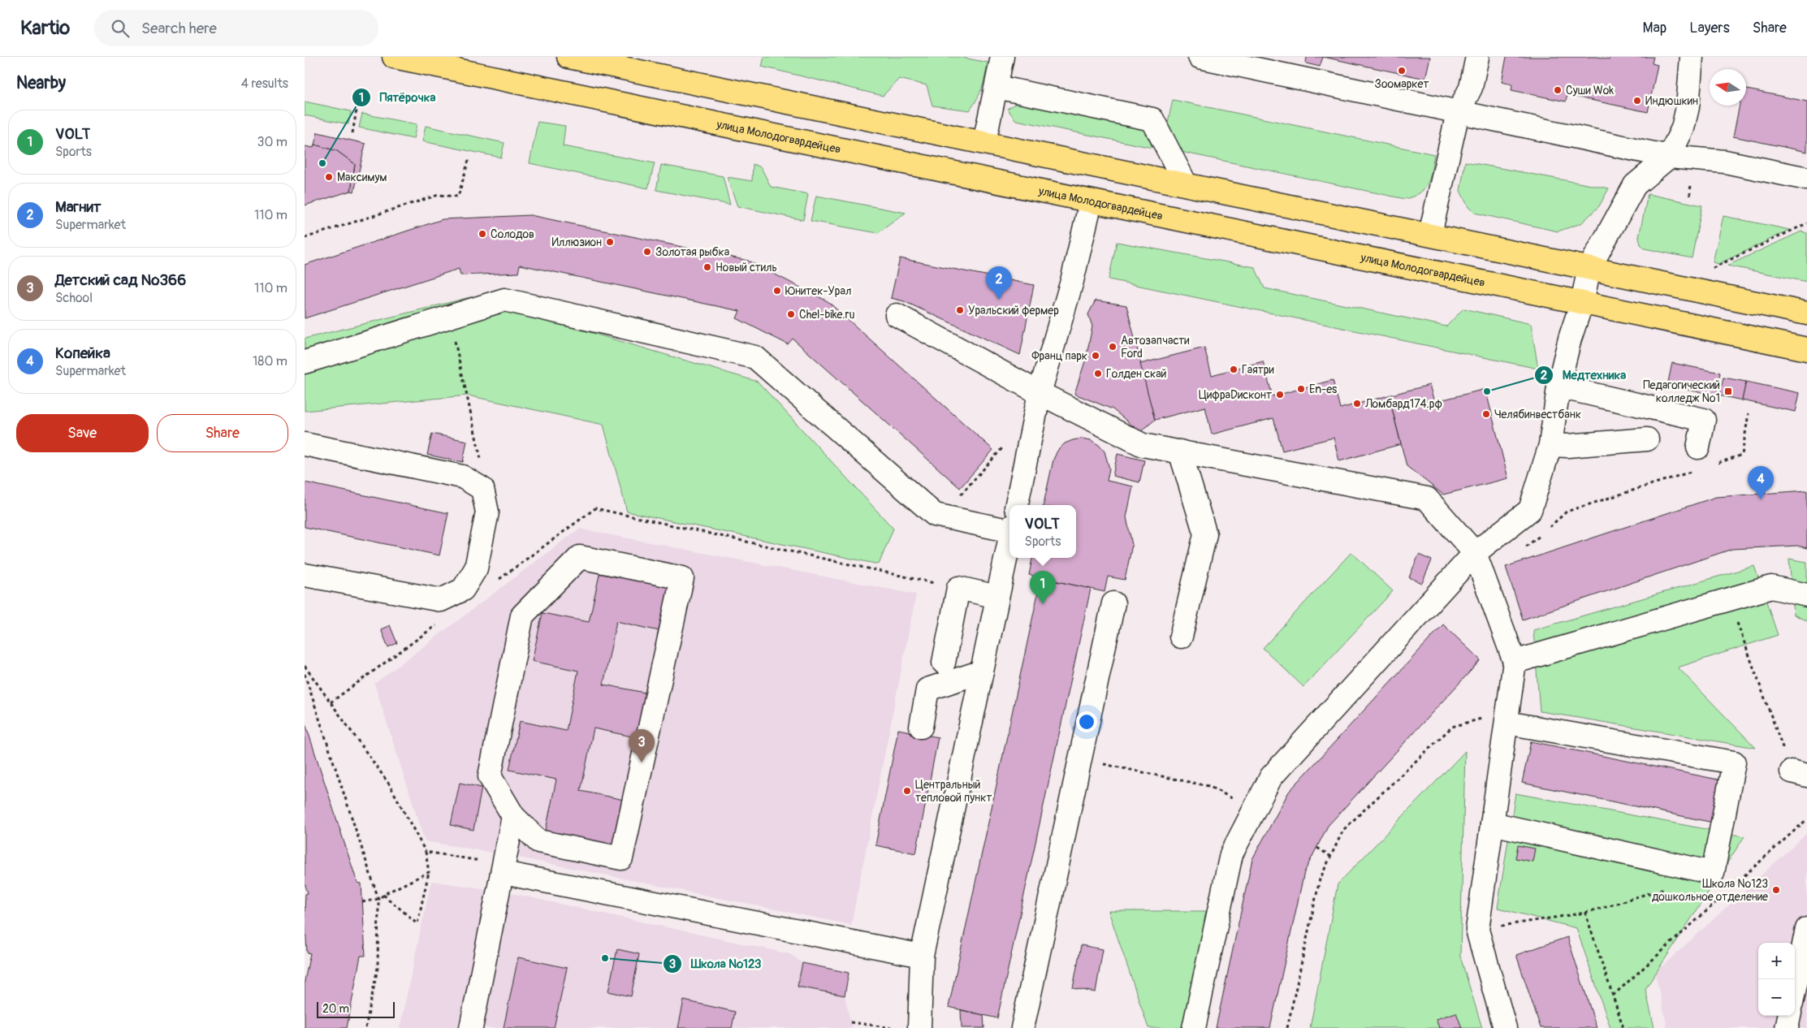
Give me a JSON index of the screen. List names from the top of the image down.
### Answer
{
  "streets": {
    "main road": ["улица Молодогвардейцев"]
  },
  "places": {
    "other": [
      "Зоомаркет",
      "Суши Wok",
      "Индюшкин",
      "Пятёрочка",
      "Максимум",
      "Солодов",
      "Иллюзион",
      "Золотая рыбка",
      "Новый стиль",
      "Юнитек-Урал",
      "Уральский фермер",
      "Chel-bike.ru",
      "Автозапчасти Ford",
      "Франц парк",
      "Гаятри",
      "Голден скай",
      "En-es",
      "Медтехника",
      "ЦифраDисконт",
      "Ломбард174.рф",
      "Челябинвестбанк",
      "Центральный тепловой пункт",
      "Школа №123 дошкольное отделение",
      "Школа №123"
    ],
    "transit": ["Педагогический колледж №1"]
  },
  "scale_bar": "20 m",
  "north": "left",
  "page": {
    "header": "Kartio",
    "search": "Search here",
    "nav": ["Map", "Layers", "Share"],
    "heading": ["Nearby", "4 results"],
    "list": [
      {
        "mark": "1",
        "name": "VOLT",
        "note": "Sports",
        "value": "30 m"
      },
      {
        "mark": "2",
        "name": "Магнит",
        "note": "Supermarket",
        "value": "110 m"
      },
      {
        "mark": "3",
        "name": "Детский сад №366",
        "note": "School",
        "value": "110 m"
      },
      {
        "mark": "4",
        "name": "Копейка",
        "note": "Supermarket",
        "value": "180 m"
      }
    ],
    "pins": [
      "2",
      "4",
      "1",
      "3"
    ],
    "buttons": ["Save", "Share"],
    "popup": ["VOLT", "Sports"],
    "map_buttons": ["+", "−"],
    "scale": "20 m"
  }
}
